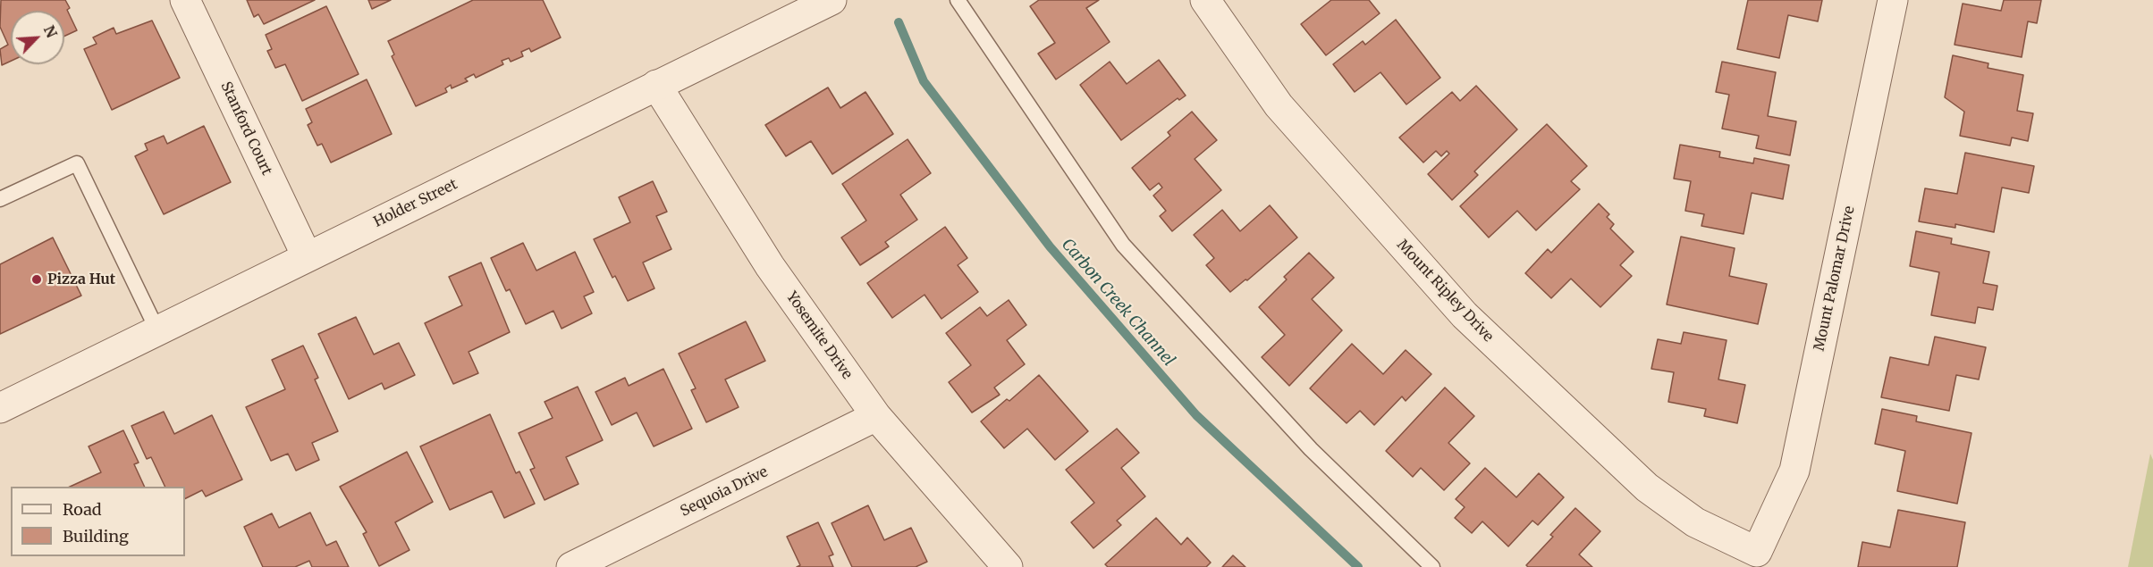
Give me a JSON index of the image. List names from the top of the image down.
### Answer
{
  "streets": {
    "street": [
      "Stanford Court",
      "Holder Street",
      "Mount Palomar Drive",
      "Mount Ripley Drive",
      "Yosemite Drive",
      "Sequoia Drive"
    ]
  },
  "crossings": [
    ["Stanford Court", "Holder Street"],
    ["Holder Street", "Yosemite Drive"],
    ["Mount Palomar Drive", "Mount Ripley Drive"],
    ["Yosemite Drive", "Sequoia Drive"]
  ],
  "water": ["Carbon Creek Channel"],
  "places": ["Pizza Hut"],
  "legend": ["Road", "Building"],
  "north": "top right"
}
